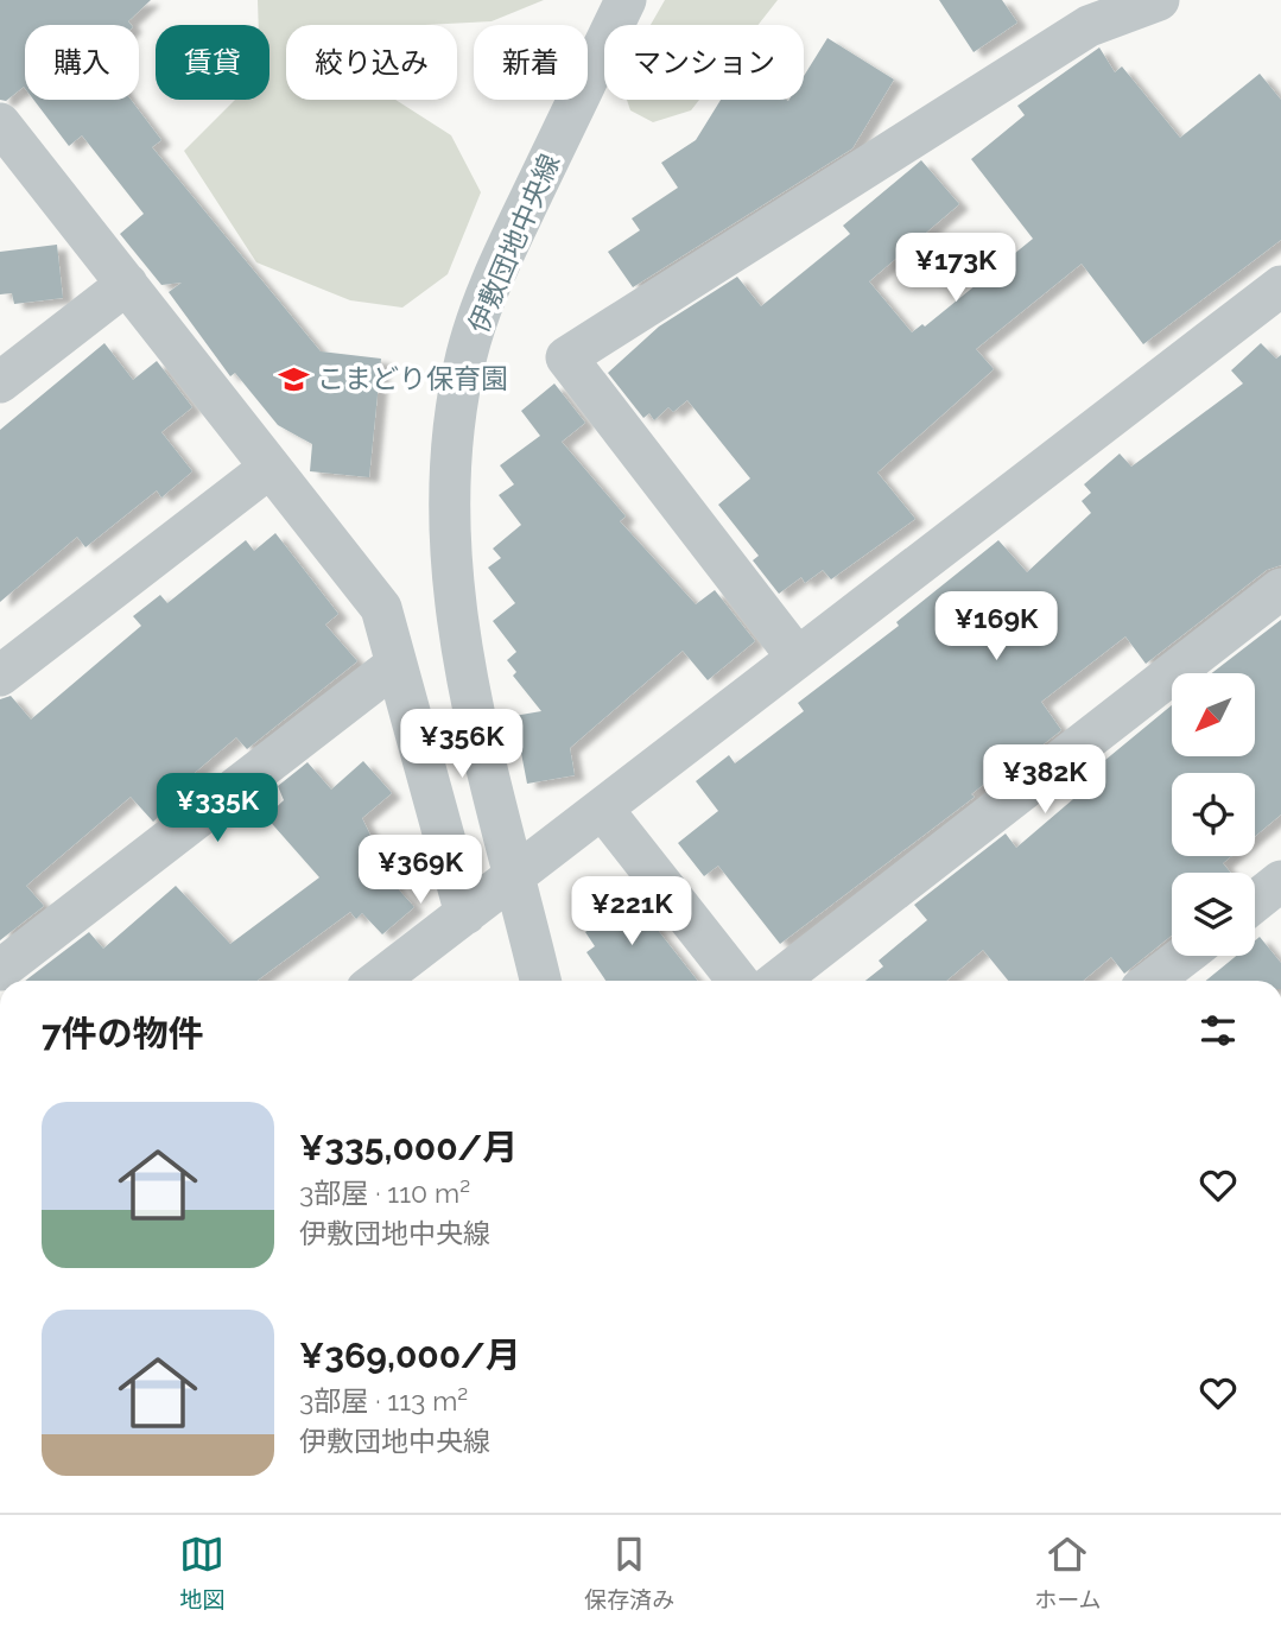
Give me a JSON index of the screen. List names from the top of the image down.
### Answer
{
  "streets": {
    "street": ["伊敷団地中央線"]
  },
  "places": {
    "school or university": ["こまどり保育園"]
  },
  "north": "bottom left",
  "page": {
    "chip": [
      "購入",
      "賃貸",
      "絞り込み",
      "新着",
      "マンション"
    ],
    "price": [
      "¥173K",
      "¥169K",
      "¥356K",
      "¥382K",
      "¥335K",
      "¥369K",
      "¥221K"
    ],
    "heading": "7件の物件",
    "list": [
      {
        "name": "¥335,000/月",
        "note": "3部屋 · 110 m² · 伊敷団地中央線"
      },
      {
        "name": "¥369,000/月",
        "note": "3部屋 · 113 m² · 伊敷団地中央線"
      }
    ],
    "tabs": ["地図", "保存済み", "ホーム"]
  }
}
